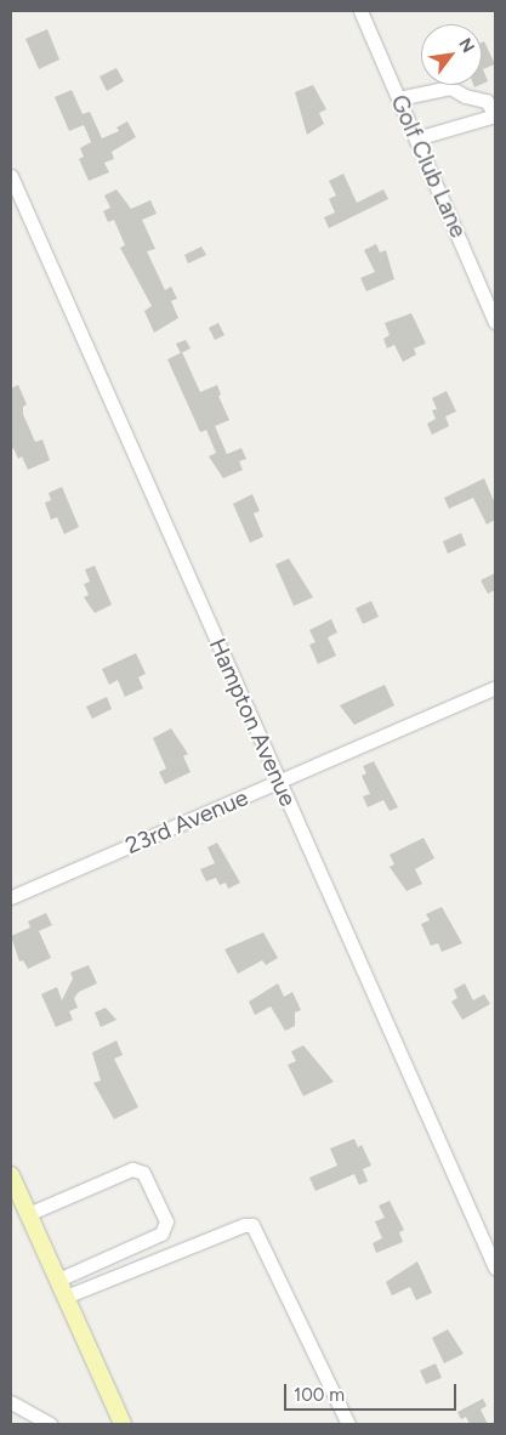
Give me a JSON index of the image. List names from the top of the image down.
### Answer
{
  "streets": {
    "street": ["Golf Club Lane", "Hampton Avenue", "23rd Avenue"]
  },
  "crossings": [
    ["Hampton Avenue", "23rd Avenue"]
  ],
  "scale_bar": "100 m",
  "north": "top right"
}
